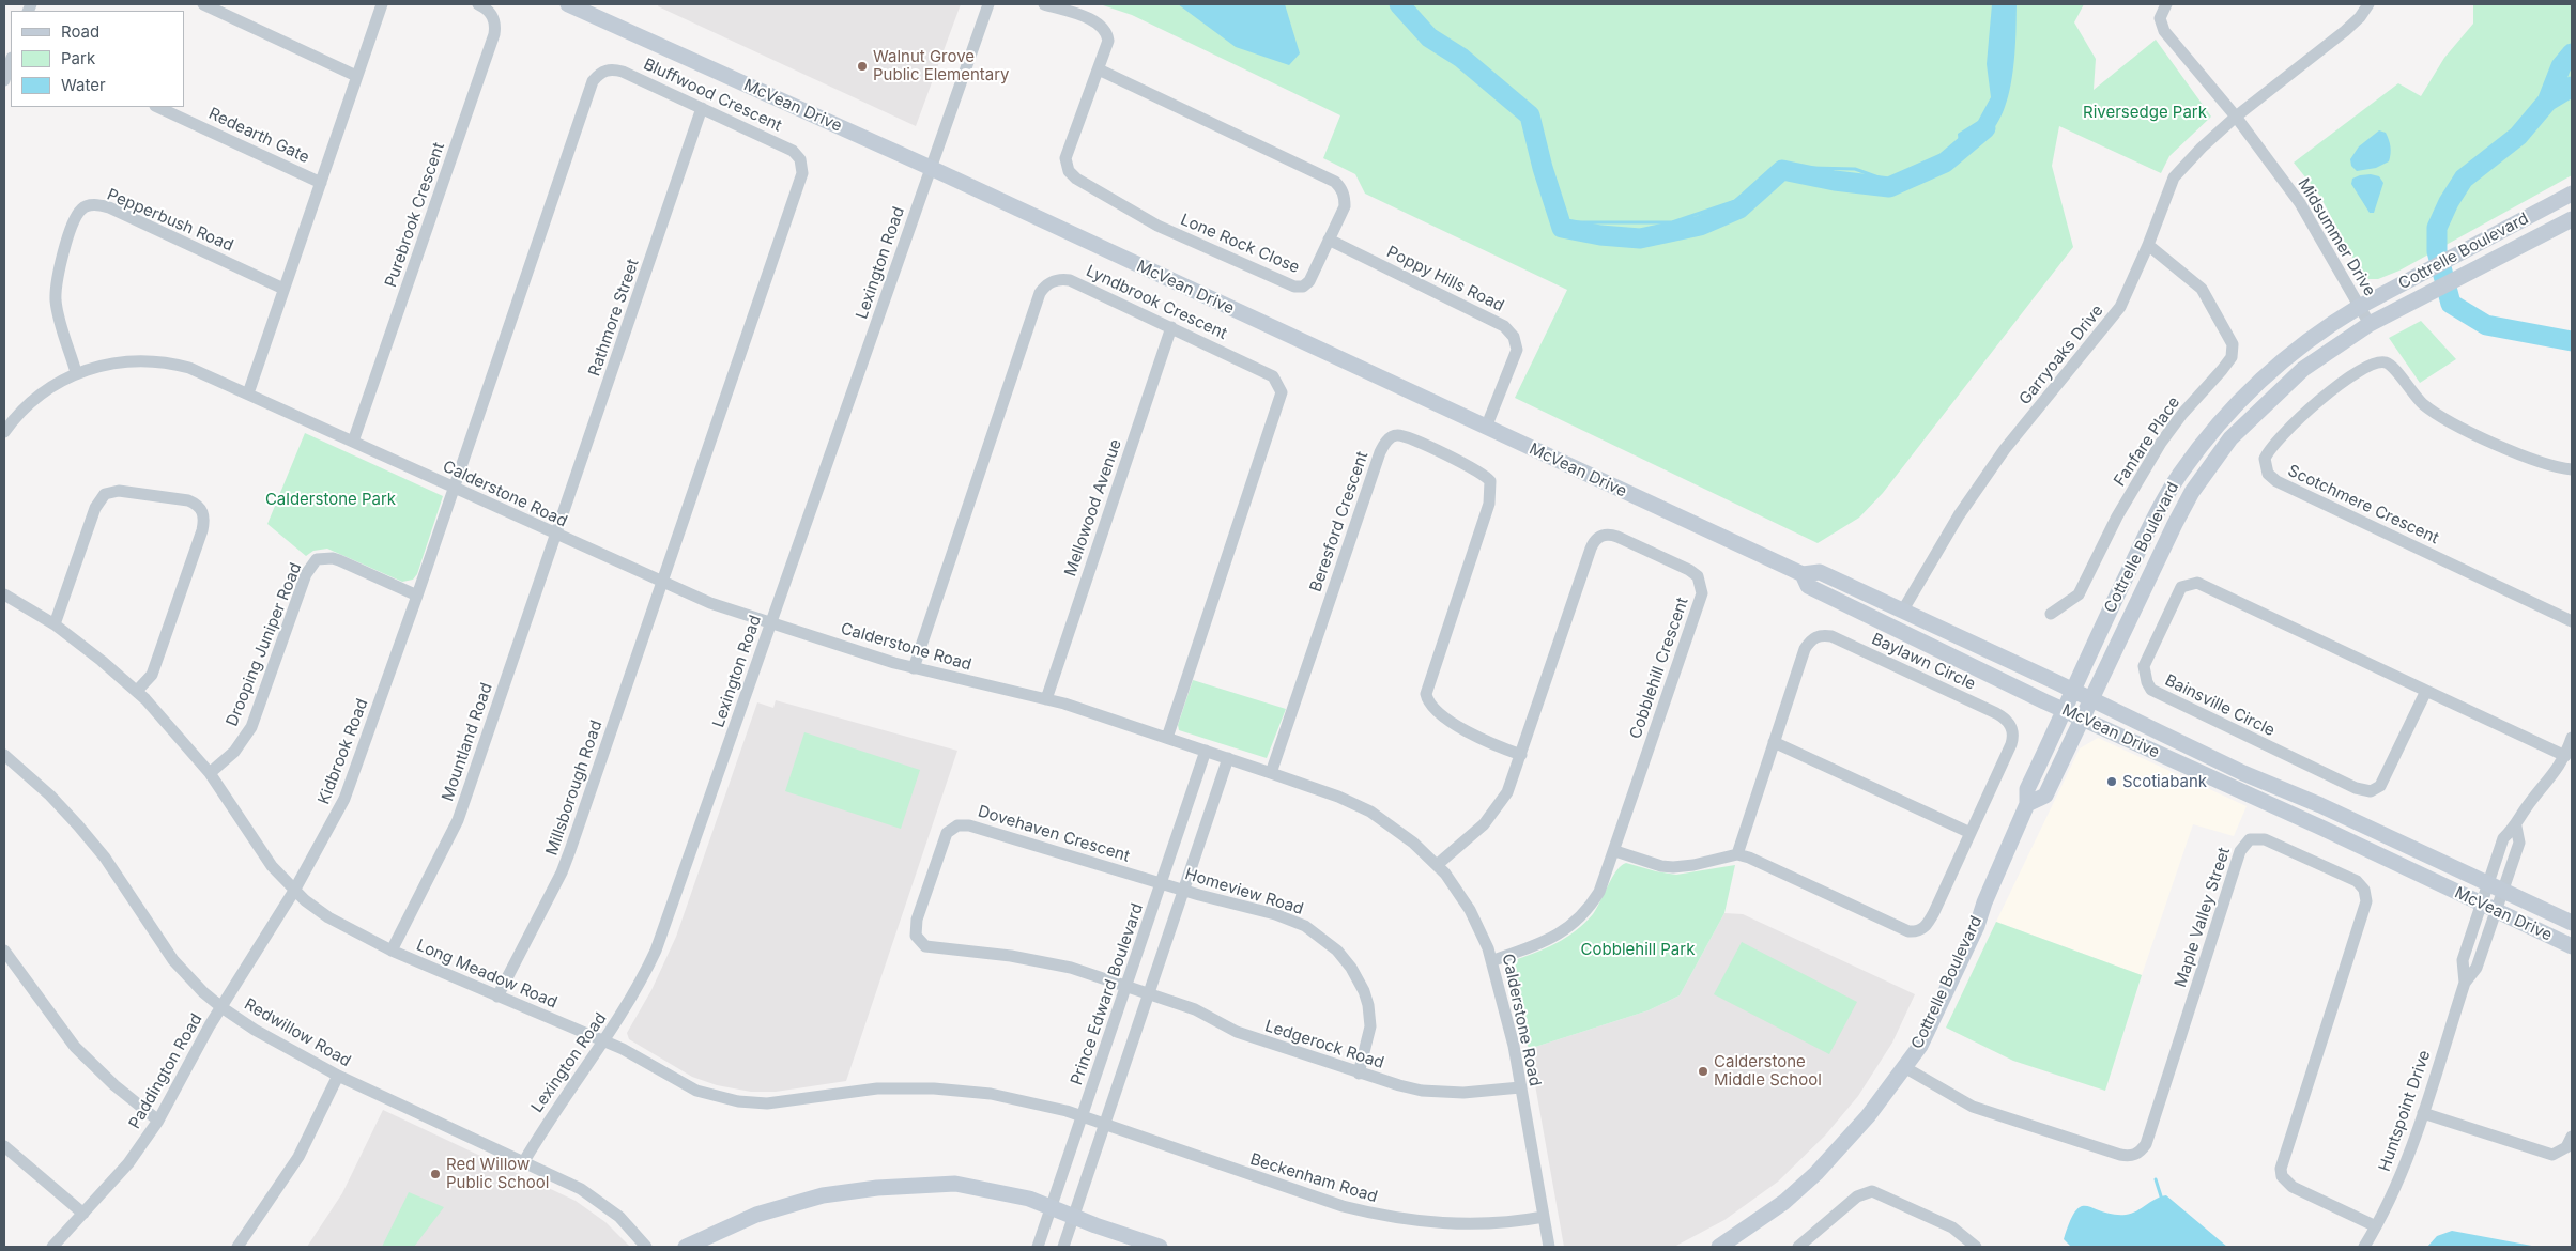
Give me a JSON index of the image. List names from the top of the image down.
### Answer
{
  "streets": {
    "main road": ["McVean Drive", "Cottrelle Boulevard"],
    "street": [
      "Bluffwood Crescent",
      "Redearth Gate",
      "Purebrook Crescent",
      "Pepperbush Road",
      "Midsummer Drive",
      "Lone Rock Close",
      "Lexington Road",
      "Poppy Hills Road",
      "Lyndbrook Crescent",
      "Rathmore Street",
      "Garryoaks Drive",
      "Fanfare Place",
      "Calderstone Road",
      "Scotchmere Crescent",
      "Mellowood Avenue",
      "Beresford Crescent",
      "Drooping Juniper Road",
      "Baylawn Circle",
      "Cobblehill Crescent",
      "Bainsville Circle",
      "Mountland Road",
      "Kidbrook Road",
      "Millsborough Road",
      "Dovehaven Crescent",
      "Homeview Road",
      "Maple Valley Street",
      "Long Meadow Road",
      "Prince Edward Boulevard",
      "Redwillow Road",
      "Ledgerock Road",
      "Paddington Road",
      "Huntspoint Drive",
      "Beckenham Road"
    ]
  },
  "crossings": [
    ["Bluffwood Crescent", "Rathmore Street"],
    ["Bluffwood Crescent", "Calderstone Road"],
    ["Bluffwood Crescent", "Kidbrook Road"],
    ["Bluffwood Crescent", "Millsborough Road"],
    ["McVean Drive", "Cottrelle Boulevard"],
    ["McVean Drive", "Lexington Road"],
    ["McVean Drive", "Poppy Hills Road"],
    ["McVean Drive", "Garryoaks Drive"],
    ["McVean Drive", "Huntspoint Drive"],
    ["Purebrook Crescent", "Calderstone Road"],
    ["Pepperbush Road", "Calderstone Road"],
    ["Midsummer Drive", "Cottrelle Boulevard"],
    ["Midsummer Drive", "Garryoaks Drive"],
    ["Lone Rock Close", "Poppy Hills Road"],
    ["Cottrelle Boulevard", "Maple Valley Street"],
    ["Lexington Road", "Calderstone Road"],
    ["Lexington Road", "Long Meadow Road"],
    ["Lexington Road", "Redwillow Road"],
    ["Lyndbrook Crescent", "Calderstone Road"],
    ["Lyndbrook Crescent", "Mellowood Avenue"],
    ["Rathmore Street", "Calderstone Road"],
    ["Rathmore Street", "Mountland Road"],
    ["Garryoaks Drive", "Fanfare Place"],
    ["Calderstone Road", "Mellowood Avenue"],
    ["Calderstone Road", "Beresford Crescent"],
    ["Calderstone Road", "Cobblehill Crescent"],
    ["Calderstone Road", "Mountland Road"],
    ["Calderstone Road", "Kidbrook Road"],
    ["Calderstone Road", "Millsborough Road"],
    ["Calderstone Road", "Prince Edward Boulevard"],
    ["Calderstone Road", "Ledgerock Road"],
    ["Calderstone Road", "Beckenham Road"],
    ["Beresford Crescent", "Cobblehill Crescent"],
    ["Drooping Juniper Road", "Kidbrook Road"],
    ["Drooping Juniper Road", "Long Meadow Road"],
    ["Baylawn Circle", "Cobblehill Crescent"],
    ["Bainsville Circle", "Huntspoint Drive"],
    ["Mountland Road", "Long Meadow Road"],
    ["Kidbrook Road", "Long Meadow Road"],
    ["Kidbrook Road", "Redwillow Road"],
    ["Kidbrook Road", "Paddington Road"],
    ["Millsborough Road", "Long Meadow Road"],
    ["Dovehaven Crescent", "Homeview Road"],
    ["Dovehaven Crescent", "Prince Edward Boulevard"],
    ["Dovehaven Crescent", "Ledgerock Road"],
    ["Homeview Road", "Prince Edward Boulevard"],
    ["Homeview Road", "Ledgerock Road"],
    ["Maple Valley Street", "Huntspoint Drive"],
    ["Long Meadow Road", "Prince Edward Boulevard"],
    ["Long Meadow Road", "Beckenham Road"],
    ["Prince Edward Boulevard", "Ledgerock Road"],
    ["Prince Edward Boulevard", "Beckenham Road"],
    ["Redwillow Road", "Paddington Road"]
  ],
  "parks": ["Riversedge Park", "Calderstone Park", "Cobblehill Park"],
  "places": [
    "Walnut Grove Public Elementary",
    "Scotiabank",
    "Calderstone Middle School",
    "Red Willow Public School"
  ],
  "legend": ["Road", "Park", "Water"]
}
